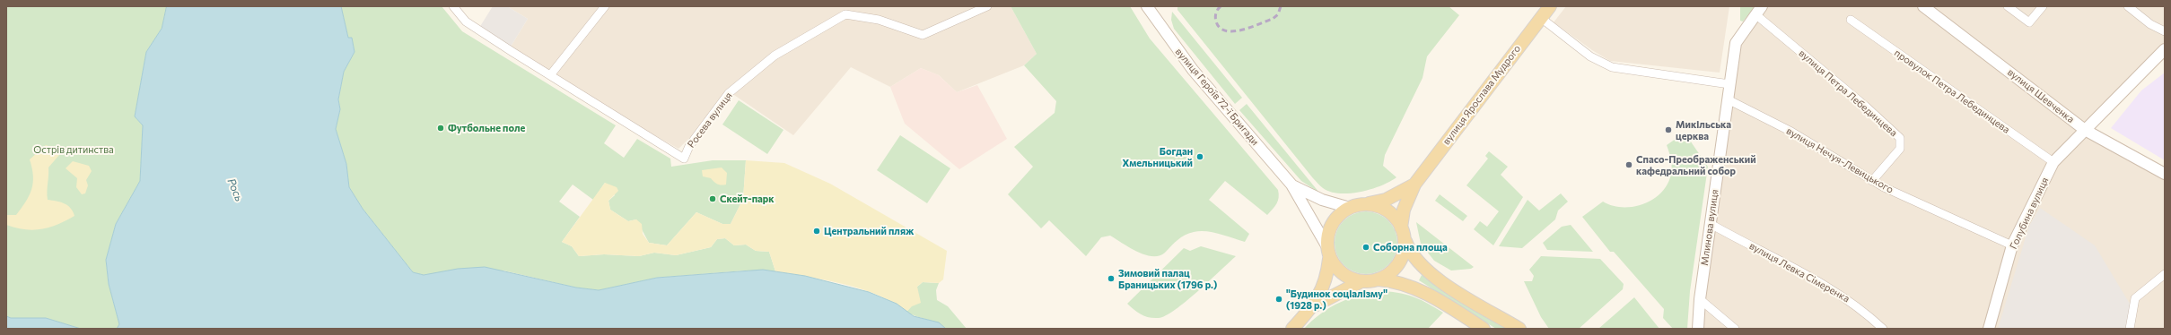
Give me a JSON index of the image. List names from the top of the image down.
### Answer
{
  "streets": {
    "main road": ["вулиця Ярослава Мудрого"],
    "street": [
      "провулок Петра Лебединцева",
      "вулиця Петра Лебединцева",
      "вулиця Шевченка",
      "вулиця Героїв 72-ї Бригади",
      "Росева вулиця",
      "вулиця Нечуя-Левицького",
      "Голубина вулиця",
      "Млинова вулиця",
      "вулиця Левка Сімеренка"
    ]
  },
  "crossings": [
    ["провулок Петра Лебединцева", "Голубина вулиця"],
    ["вулиця Петра Лебединцева", "вулиця Нечуя-Левицького"],
    ["вулиця Петра Лебединцева", "Млинова вулиця"],
    ["вулиця Ярослава Мудрого", "вулиця Героїв 72-ї Бригади"],
    ["вулиця Шевченка", "Голубина вулиця"],
    ["вулиця Нечуя-Левицького", "Голубина вулиця"],
    ["вулиця Нечуя-Левицького", "Млинова вулиця"],
    ["Млинова вулиця", "вулиця Левка Сімеренка"]
  ],
  "water": ["Рось"],
  "parks": ["Острів дитинства"],
  "places": [
    "Футбольне поле",
    "Микільська церква",
    "Богдан Хмельницький",
    "Спасо-Преображенський кафедральний собор",
    "Скейт-парк",
    "Центральний пляж",
    "Соборна площа",
    "Зимовий палац Браницьких (1796 р.)",
    "\"Будинок соціалізму\" (1928 р.)"
  ]
}
